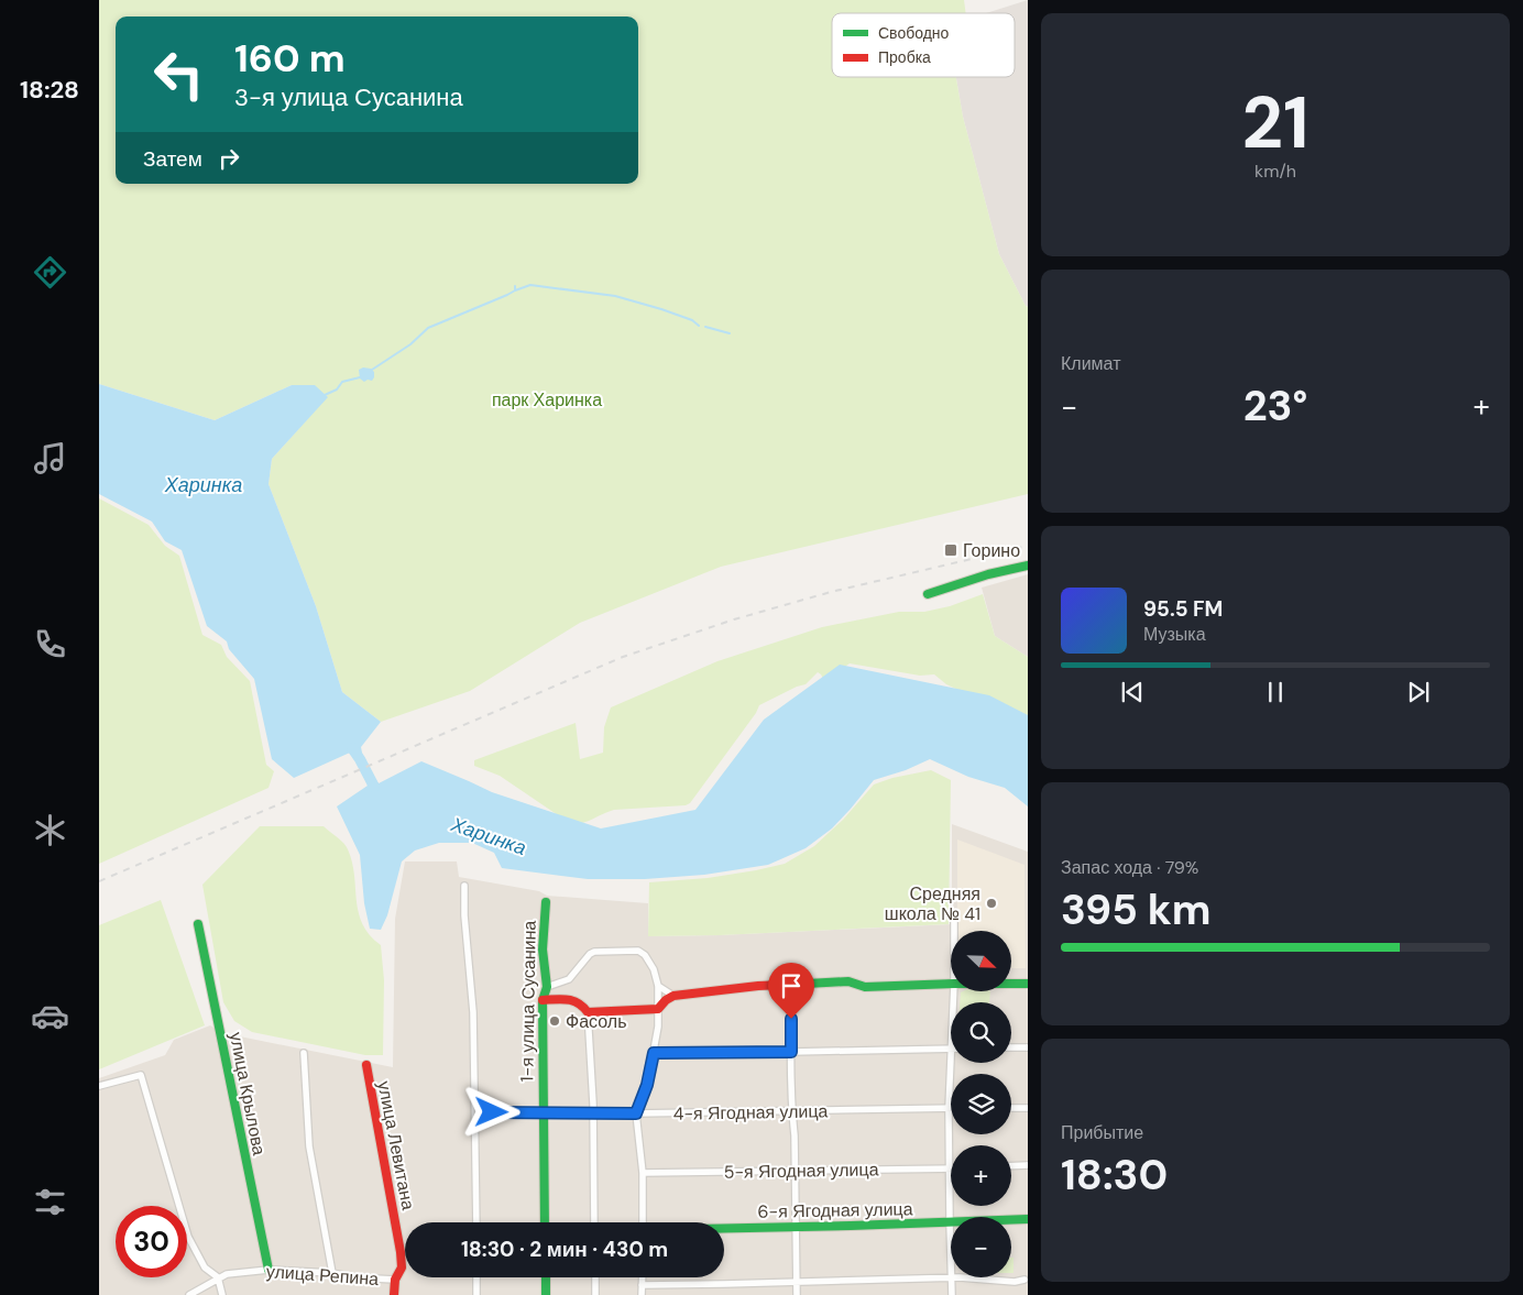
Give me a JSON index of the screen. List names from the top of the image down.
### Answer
{
  "streets": {
    "street": [
      "1-я улица Сусанина",
      "улица Крылова",
      "4-я Ягодная улица",
      "улица Левитана",
      "5-я Ягодная улица",
      "6-я Ягодная улица",
      "улица Репина"
    ]
  },
  "crossings": [
    ["1-я улица Сусанина", "4-я Ягодная улица"],
    ["улица Крылова", "улица Репина"],
    ["улица Левитана", "улица Репина"]
  ],
  "water": ["Харинка"],
  "parks": ["парк Харинка"],
  "places": {
    "transit": ["Горино"],
    "other": ["Средняя школа № 41", "Фасоль"]
  },
  "legend": ["Свободно", "Пробка"],
  "north": "bottom right",
  "page": {
    "tabs": "18:28",
    "tile": [
      ["21", "km/h"],
      "Климат",
      ["Запас хода · 79%", "395 km"],
      ["Прибытие", "18:30"]
    ],
    "turn": ["160 m", "3-я улица Сусанина"],
    "then": "Затем",
    "heat": ["−", "23°", "+"],
    "song": ["95.5 FM", "Музыка"],
    "map_buttons": ["+", "−"],
    "limit": "30",
    "trip": "18:30 · 2 мин · 430 m"
  }
}
